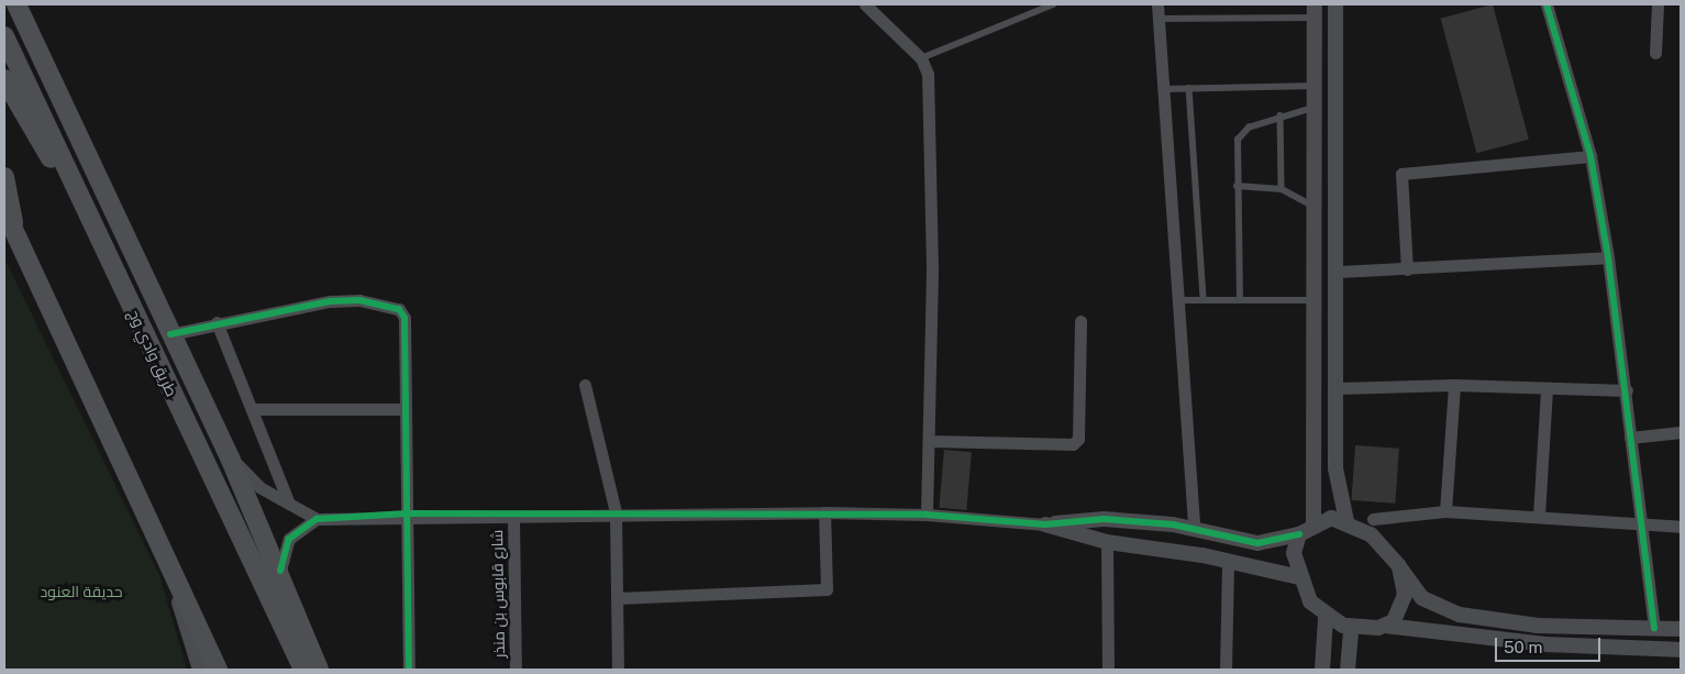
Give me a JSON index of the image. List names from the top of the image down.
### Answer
{
  "streets": {
    "main road": ["طريق وادي وج"],
    "street": ["شارع قابوس بن منذر"]
  },
  "parks": ["حديقة العنود"],
  "scale_bar": "50 m"
}
